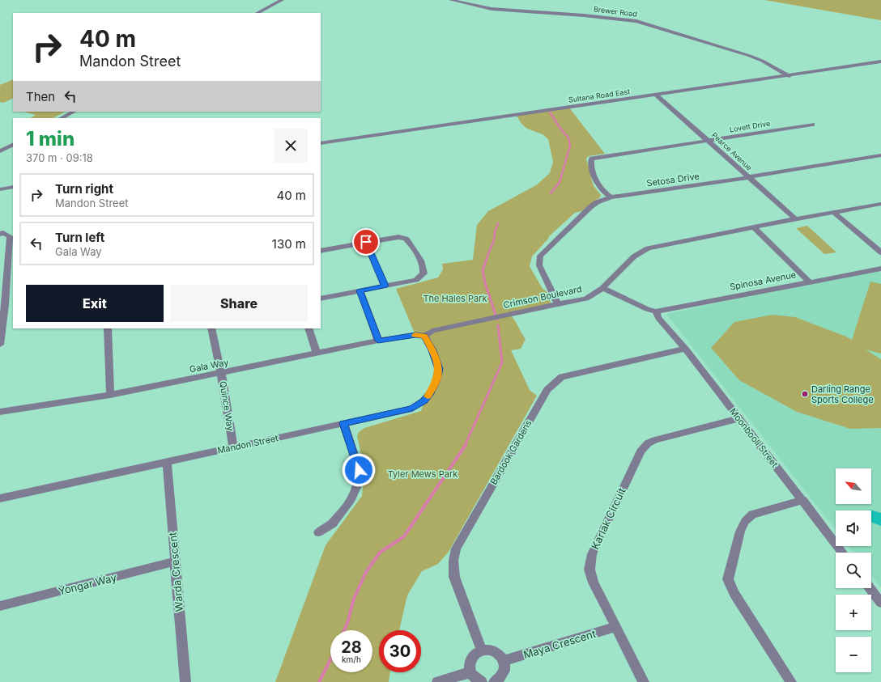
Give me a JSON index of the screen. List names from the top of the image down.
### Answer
{
  "streets": {
    "street": [
      "Brewer Road",
      "Sultana Road East",
      "Lovett Drive",
      "Pearce Avenue",
      "Setosa Drive",
      "Spinosa Avenue",
      "Crimson Boulevard",
      "Gala Way",
      "Quince Way",
      "Moonbooli Street",
      "Mandon Street",
      "Bardook Gardens",
      "Karlak Circuit",
      "Warda Crescent",
      "Yongar Way",
      "Maya Crescent"
    ]
  },
  "crossings": [
    ["Brewer Road", "Sultana Road East"],
    ["Sultana Road East", "Pearce Avenue"],
    ["Lovett Drive", "Pearce Avenue"],
    ["Lovett Drive", "Setosa Drive"],
    ["Pearce Avenue", "Setosa Drive"],
    ["Pearce Avenue", "Crimson Boulevard"],
    ["Setosa Drive", "Crimson Boulevard"],
    ["Spinosa Avenue", "Moonbooli Street"],
    ["Crimson Boulevard", "Gala Way"],
    ["Crimson Boulevard", "Mandon Street"],
    ["Gala Way", "Quince Way"],
    ["Gala Way", "Mandon Street"],
    ["Quince Way", "Mandon Street"],
    ["Moonbooli Street", "Bardook Gardens"],
    ["Moonbooli Street", "Karlak Circuit"],
    ["Mandon Street", "Warda Crescent"],
    ["Karlak Circuit", "Maya Crescent"],
    ["Warda Crescent", "Yongar Way"]
  ],
  "parks": ["The Hales Park", "Tyler Mews Park"],
  "places": ["Darling Range Sports College"],
  "north": "top left",
  "page": {
    "turn": ["40 m", "Mandon Street"],
    "then": "Then",
    "heading": ["1 min", "370 m · 09:18"],
    "list": [
      {
        "name": "Turn right",
        "note": "Mandon Street",
        "value": "40 m"
      },
      {
        "name": "Turn left",
        "note": "Gala Way",
        "value": "130 m"
      }
    ],
    "buttons": ["Exit", "Share"],
    "map_buttons": ["+", "−"],
    "speed": "28 km/h",
    "limit": "30"
  }
}
